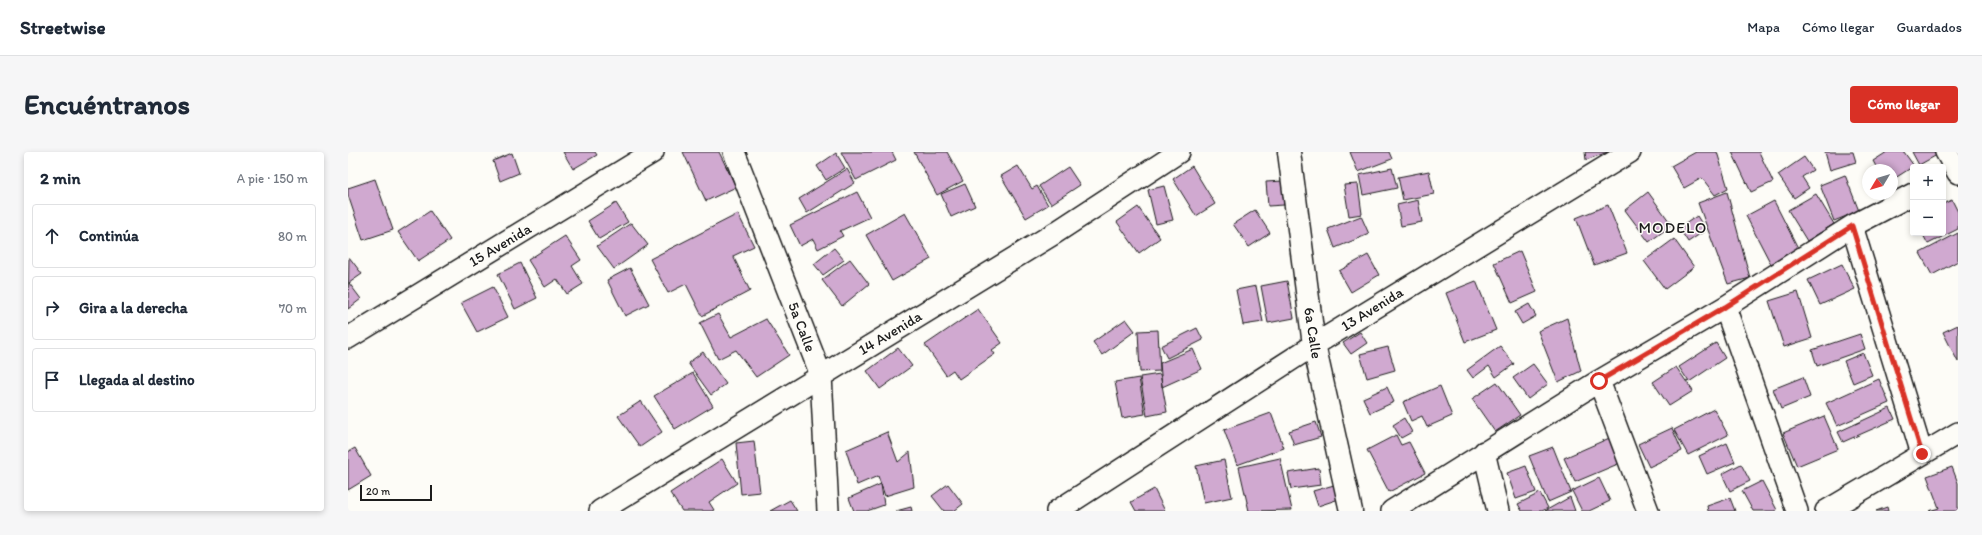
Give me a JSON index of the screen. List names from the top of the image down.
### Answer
{
  "streets": {
    "main road": ["6a Calle"],
    "street": [
      "15 Avenida",
      "13 Avenida",
      "5a Calle",
      "14 Avenida"
    ]
  },
  "crossings": [
    ["13 Avenida", "6a Calle"],
    ["5a Calle", "14 Avenida"]
  ],
  "districts": ["MODELO"],
  "scale_bar": "20 m",
  "north": "bottom left",
  "page": {
    "header": "Streetwise",
    "nav": ["Mapa", "Cómo llegar", "Guardados"],
    "buttons": "Cómo llegar",
    "title": "Encuéntranos",
    "heading": ["2 min", "A pie · 150 m"],
    "map_buttons": ["+", "−"],
    "list": [
      ["Continúa", "80 m"],
      ["Gira a la derecha", "70 m"],
      "Llegada al destino"
    ],
    "scale": "20 m"
  }
}
